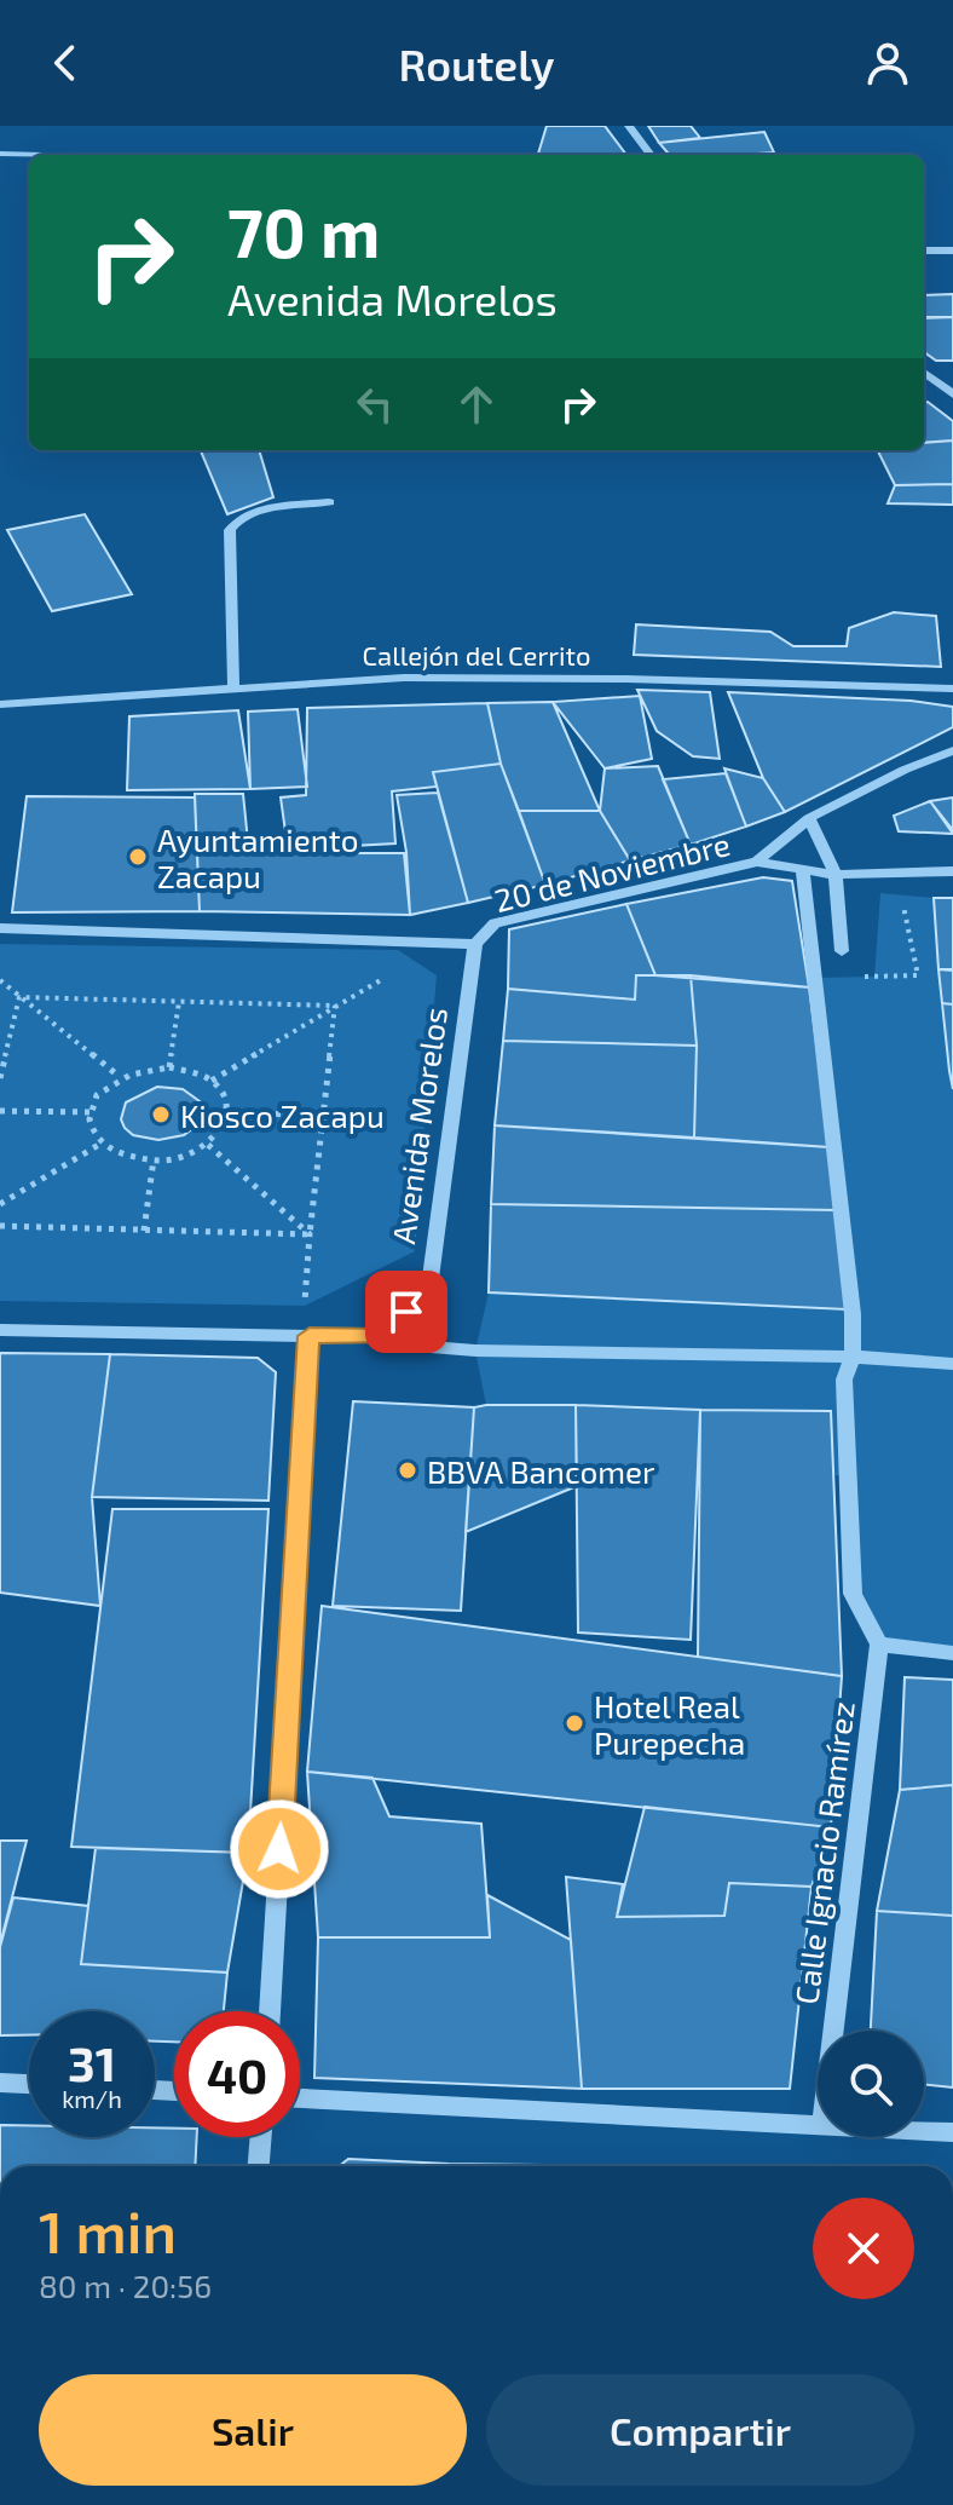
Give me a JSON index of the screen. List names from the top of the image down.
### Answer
{
  "streets": {
    "street": [
      "Callejón del Cerrito",
      "20 de Noviembre",
      "Avenida Morelos",
      "Calle Ignacio Ramírez"
    ]
  },
  "crossings": [
    ["20 de Noviembre", "Avenida Morelos"]
  ],
  "places": [
    "Ayuntamiento Zacapu",
    "Kiosco Zacapu",
    "BBVA Bancomer",
    "Hotel Real Purepecha"
  ],
  "page": {
    "header": "Routely",
    "turn": ["70 m", "Avenida Morelos"],
    "speed": "31 km/h",
    "limit": "40",
    "heading": ["1 min", "80 m · 20:56"],
    "buttons": ["Salir", "Compartir"]
  }
}
